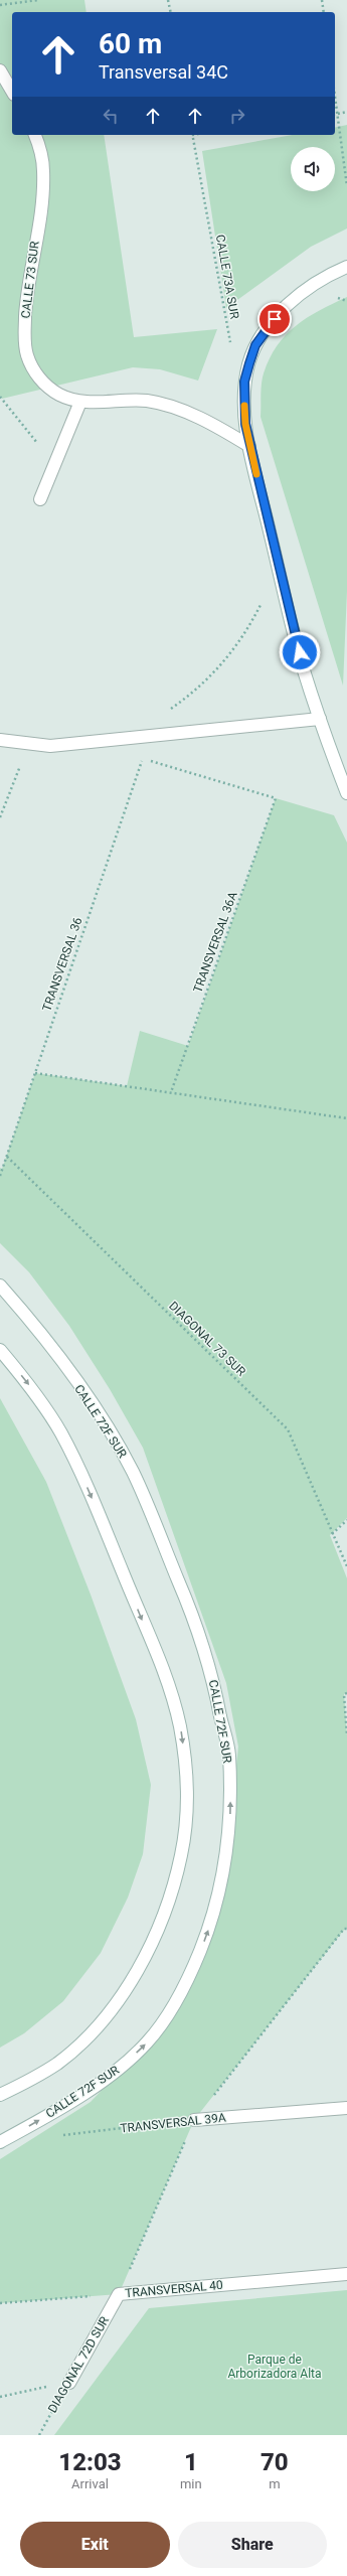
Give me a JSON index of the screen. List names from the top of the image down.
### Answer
{
  "streets": {
    "street": [
      "CALLE 73 SUR",
      "CALLE 72F SUR",
      "TRANSVERSAL 39A",
      "TRANSVERSAL 40",
      "DIAGONAL 72D SUR"
    ],
    "path": [
      "CALLE 73A SUR",
      "TRANSVERSAL 36A",
      "TRANSVERSAL 36",
      "DIAGONAL 73 SUR"
    ]
  },
  "crossings": [
    ["TRANSVERSAL 36A", "TRANSVERSAL 36"],
    ["TRANSVERSAL 36", "DIAGONAL 73 SUR"],
    ["TRANSVERSAL 40", "DIAGONAL 72D SUR"]
  ],
  "one_way": ["CALLE 72F SUR"],
  "parks": ["Parque de Arborizadora Alta"],
  "page": {
    "turn": ["60 m", "Transversal 34C"],
    "eta": [
      "12:03",
      "Arrival",
      "1",
      "min",
      "70",
      "m"
    ],
    "buttons": ["Exit", "Share"]
  }
}
